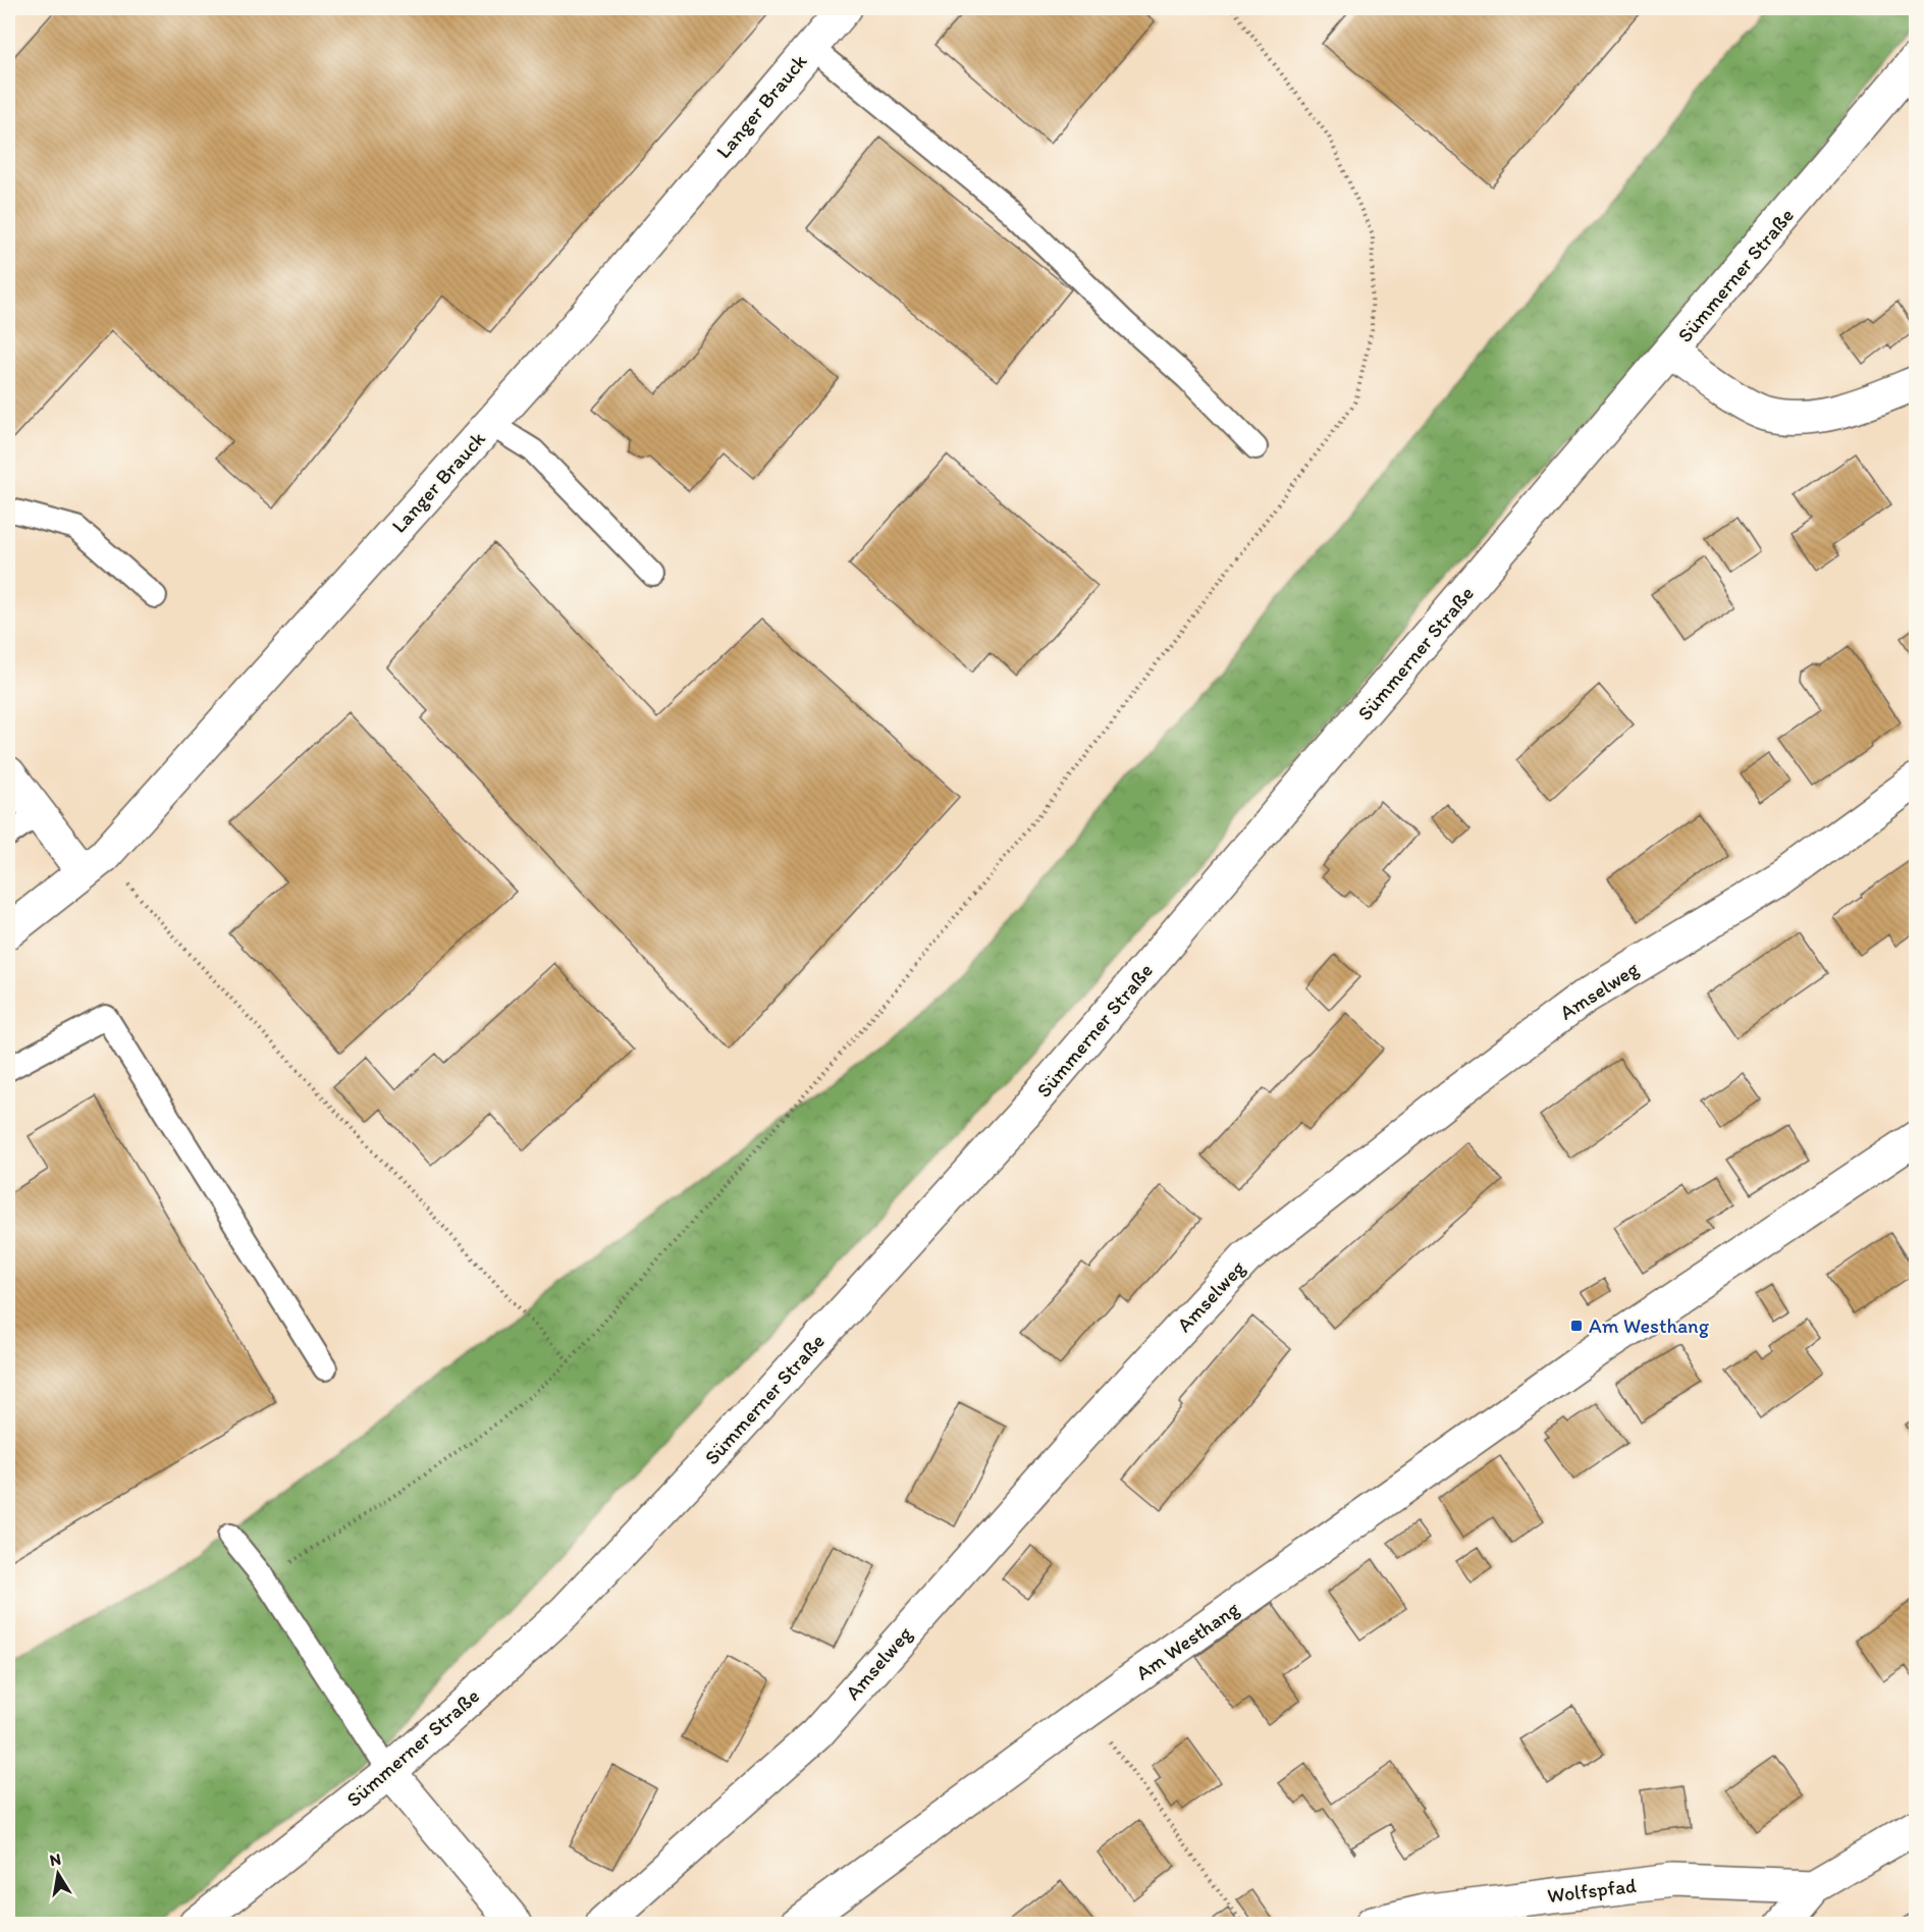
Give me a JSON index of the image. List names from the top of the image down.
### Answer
{
  "streets": {
    "street": [
      "Langer Brauck",
      "Sümmerner Straße",
      "Amselweg",
      "Am Westhang",
      "Wolfspfad"
    ]
  },
  "places": {
    "transit": ["Am Westhang"]
  },
  "north": "top"
}
